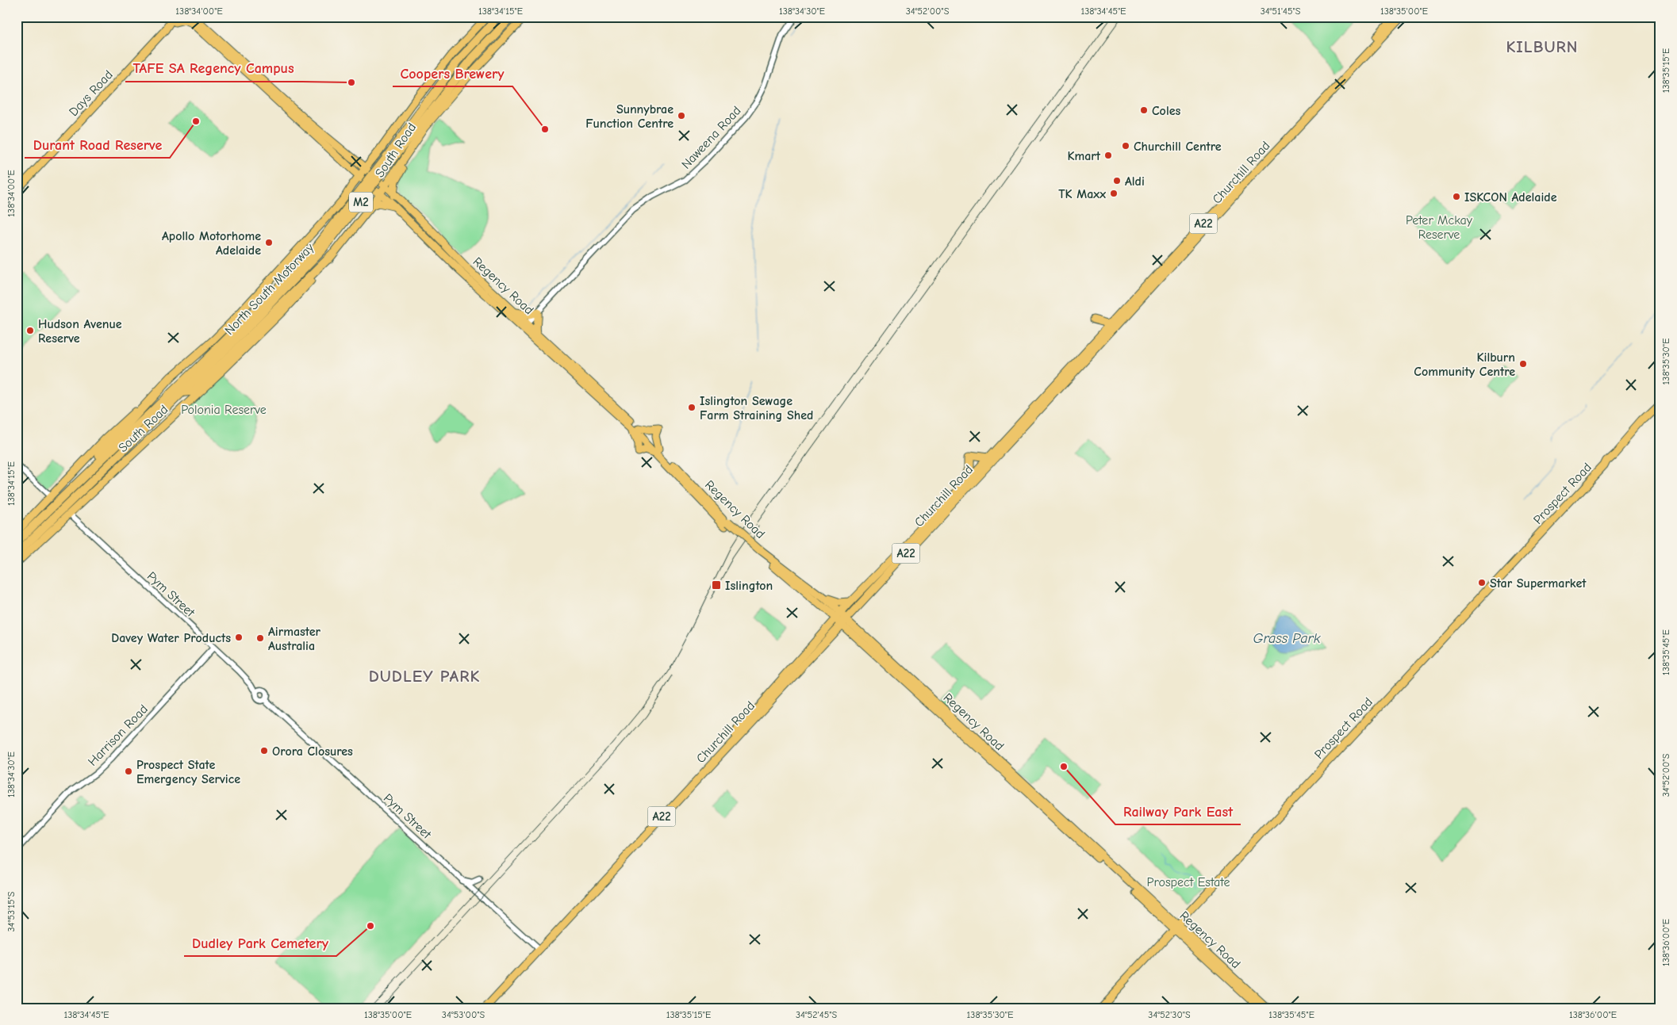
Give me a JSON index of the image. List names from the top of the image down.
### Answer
{
  "streets": {
    "highway": ["M2", "North South Motorway"],
    "main road": [
      "Days Road",
      "South Road",
      "Churchill Road",
      "A22",
      "Regency Road",
      "Prospect Road"
    ],
    "street": ["Naweena Road", "Pym Street", "Harrison Road"]
  },
  "crossings": [
    ["Naweena Road", "Regency Road"],
    ["South Road", "Regency Road"],
    ["South Road", "Pym Street"],
    ["Churchill Road", "Regency Road"],
    ["Churchill Road", "Pym Street"],
    ["Regency Road", "Prospect Road"],
    ["Pym Street", "Harrison Road"]
  ],
  "districts": ["KILBURN", "DUDLEY PARK"],
  "water": ["Grass Park"],
  "parks": ["Peter Mckay Reserve", "Polonia Reserve", "Prospect Estate"],
  "places": {
    "other": [
      "TAFE SA Regency Campus",
      "Coles",
      "Sunnybrae Function Centre",
      "Durant Road Reserve",
      "Coopers Brewery",
      "Churchill Centre",
      "Kmart",
      "Aldi",
      "TK Maxx",
      "ISKCON Adelaide",
      "Apollo Motorhome Adelaide",
      "Hudson Avenue Reserve",
      "Kilburn Community Centre",
      "Islington Sewage Farm Straining Shed",
      "Star Supermarket",
      "Davey Water Products",
      "Airmaster Australia",
      "Orora Closures",
      "Railway Park East",
      "Prospect State Emergency Service",
      "Dudley Park Cemetery"
    ],
    "transit": ["Islington"]
  },
  "coordinates": [
    "138°34'00\"E",
    "138°34'15\"E",
    "138°34'30\"E",
    "34°52'00\"S",
    "138°34'45\"E",
    "34°51'45\"S",
    "138°35'00\"E",
    "138°35'15\"E",
    "138°35'30\"E",
    "138°35'45\"E",
    "34°53'15\"S",
    "138°36'00\"E",
    "34°53'00\"S",
    "34°52'45\"S",
    "34°52'30\"S"
  ]
}
